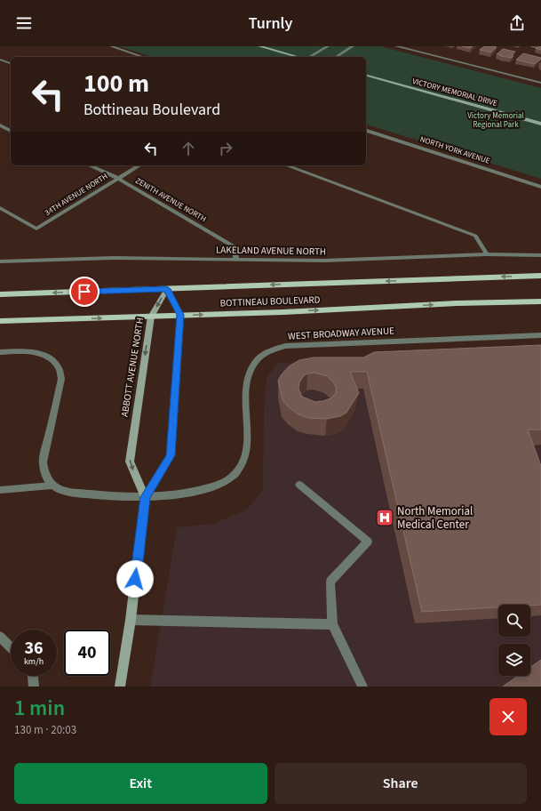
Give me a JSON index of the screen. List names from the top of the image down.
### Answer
{
  "streets": {
    "main road": ["BOTTINEAU BOULEVARD"],
    "street": [
      "VICTORY MEMORIAL DRIVE",
      "NORTH YORK AVENUE",
      "34TH AVENUE NORTH",
      "ZENITH AVENUE NORTH",
      "LAKELAND AVENUE NORTH",
      "WEST BROADWAY AVENUE",
      "ABBOTT AVENUE NORTH"
    ]
  },
  "crossings": [
    ["34TH AVENUE NORTH", "ZENITH AVENUE NORTH"],
    ["ZENITH AVENUE NORTH", "LAKELAND AVENUE NORTH"],
    ["BOTTINEAU BOULEVARD", "ABBOTT AVENUE NORTH"],
    ["WEST BROADWAY AVENUE", "ABBOTT AVENUE NORTH"]
  ],
  "parks": ["Victory Memorial Regional Park"],
  "places": {
    "hospital": ["North Memorial Medical Center"]
  },
  "page": {
    "header": "Turnly",
    "turn": ["100 m", "Bottineau Boulevard"],
    "speed": "36 km/h",
    "limit": "40",
    "heading": ["1 min", "130 m · 20:03"],
    "buttons": ["Exit", "Share"]
  }
}
